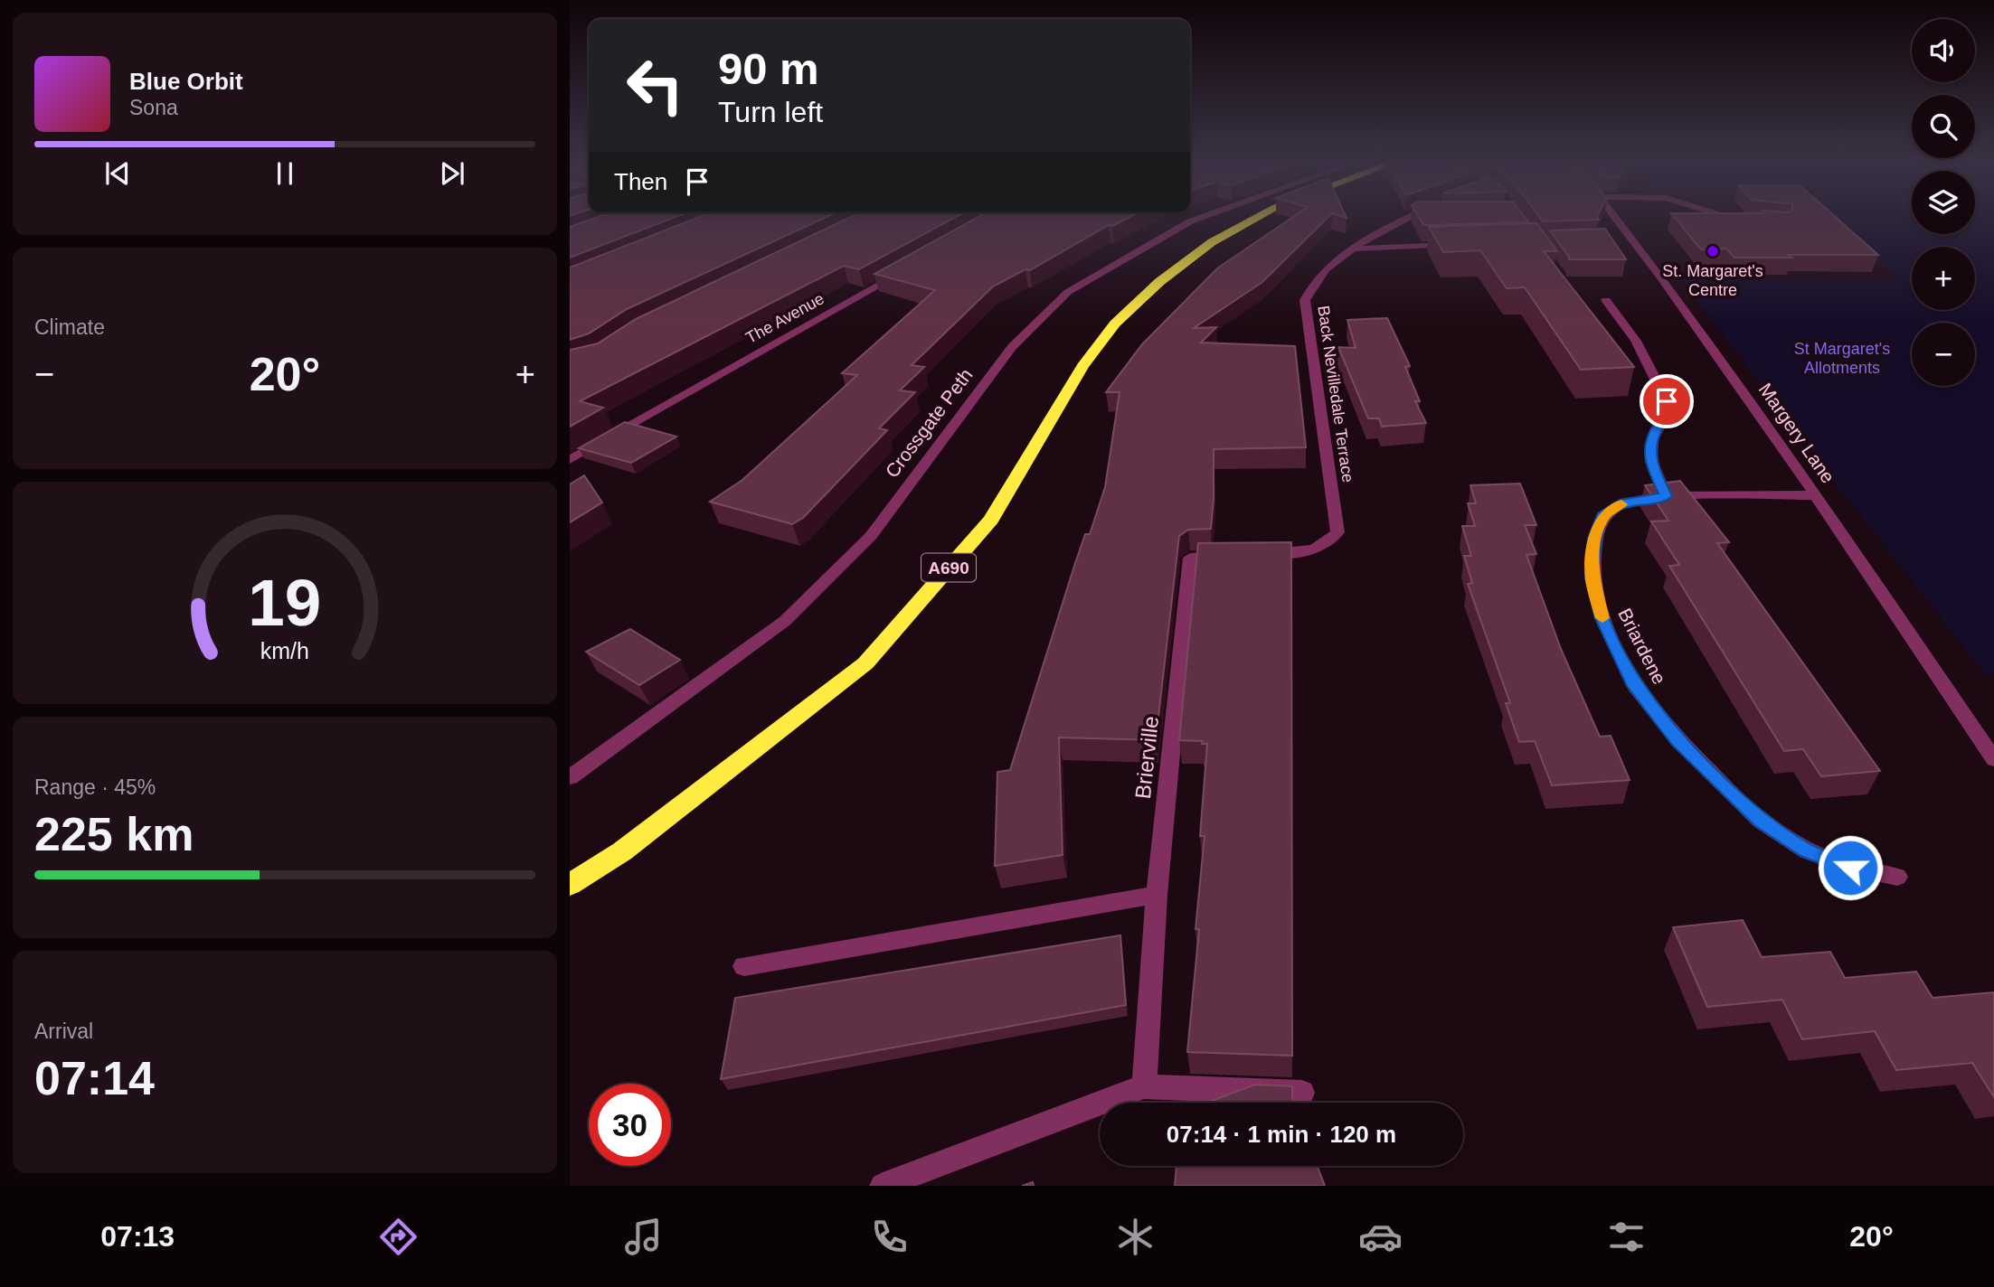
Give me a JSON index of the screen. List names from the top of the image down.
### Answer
{
  "streets": {
    "highway": ["A690"],
    "street": [
      "The Avenue",
      "Back Nevilledale Terrace",
      "Crossgate Peth",
      "Margery Lane",
      "Briardene",
      "Brierville"
    ]
  },
  "crossings": [
    ["Back Nevilledale Terrace", "Brierville"],
    ["Margery Lane", "Briardene"]
  ],
  "parks": ["St Margaret's Allotments"],
  "places": ["St. Margaret's Centre"],
  "page": {
    "map_buttons": ["+", "−"],
    "turn": ["90 m", "Turn left"],
    "song": ["Blue Orbit", "Sona"],
    "then": "Then",
    "tile": [
      "Climate",
      ["Range · 45%", "225 km"],
      ["Arrival", "07:14"]
    ],
    "heat": ["−", "20°", "+"],
    "limit": "30",
    "trip": "07:14 · 1 min · 120 m",
    "tabs": ["07:13", "20°"],
    "gauge": ["19", "km/h"]
  }
}
